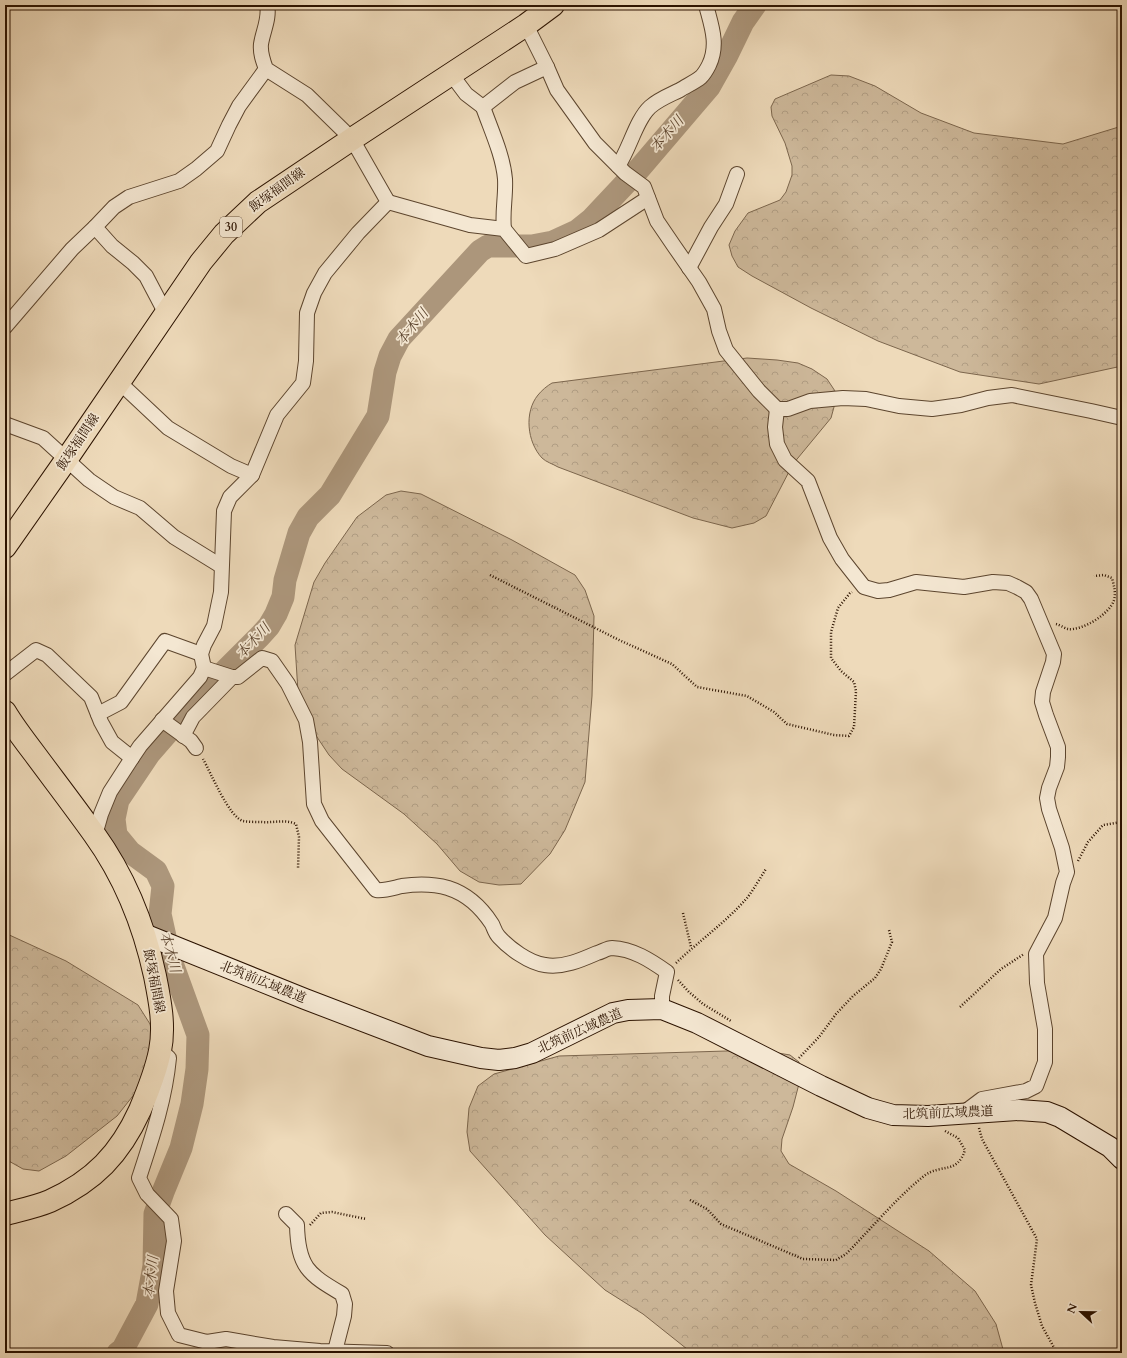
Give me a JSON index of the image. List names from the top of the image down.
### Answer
{
  "streets": {
    "main road": ["飯塚福間線", "30"],
    "street": ["北筑前広域農道"]
  },
  "crossings": [
    ["飯塚福間線", "北筑前広域農道"]
  ],
  "water": ["本木川"],
  "north": "left"
}
